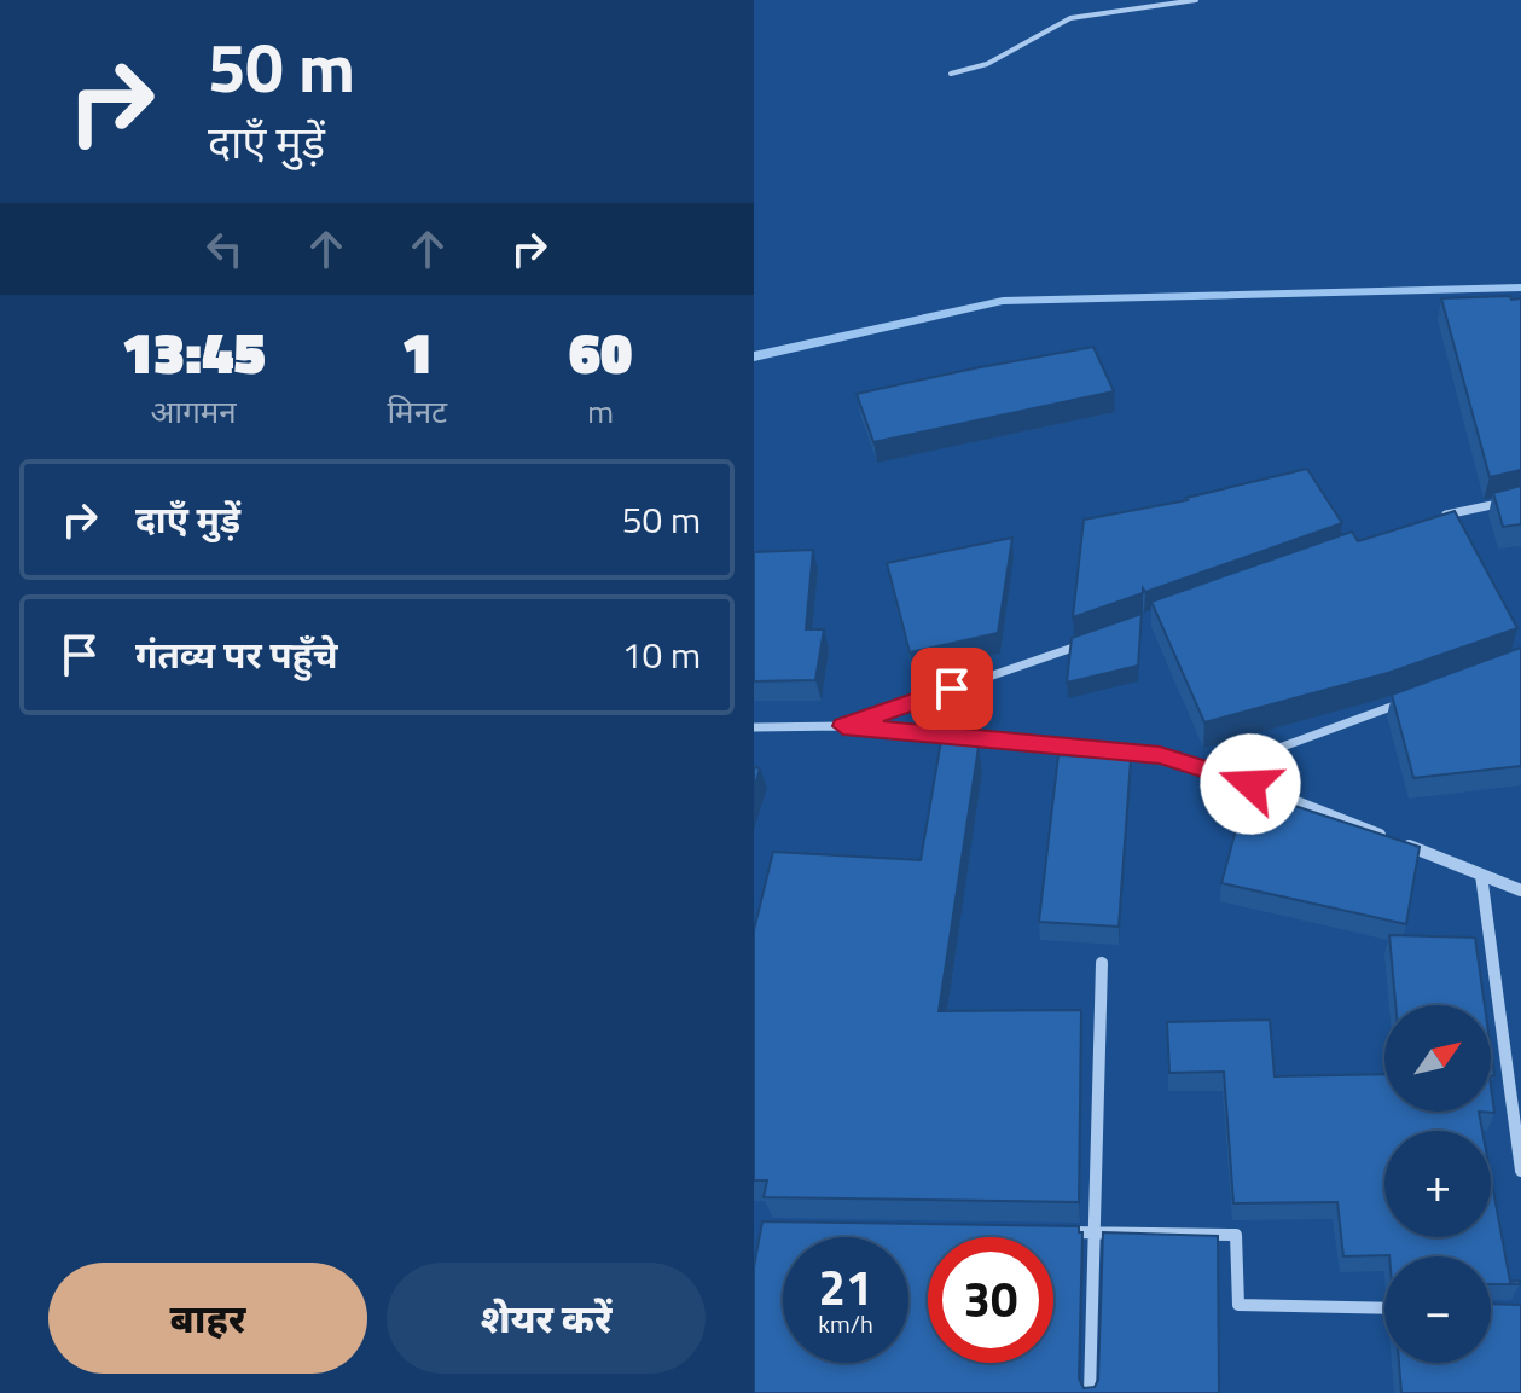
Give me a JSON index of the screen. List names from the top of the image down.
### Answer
{
  "north": "top right",
  "page": {
    "turn": ["50 m", "दाएँ मुड़ें"],
    "eta": [
      "13:45",
      "आगमन",
      "1",
      "मिनट",
      "60",
      "m"
    ],
    "list": [
      {
        "name": "दाएँ मुड़ें",
        "value": "50 m"
      },
      {
        "name": "गंतव्य पर पहुँचे",
        "value": "10 m"
      }
    ],
    "map_buttons": ["+", "−"],
    "speed": "21 km/h",
    "limit": "30",
    "buttons": ["बाहर", "शेयर करें"]
  }
}
